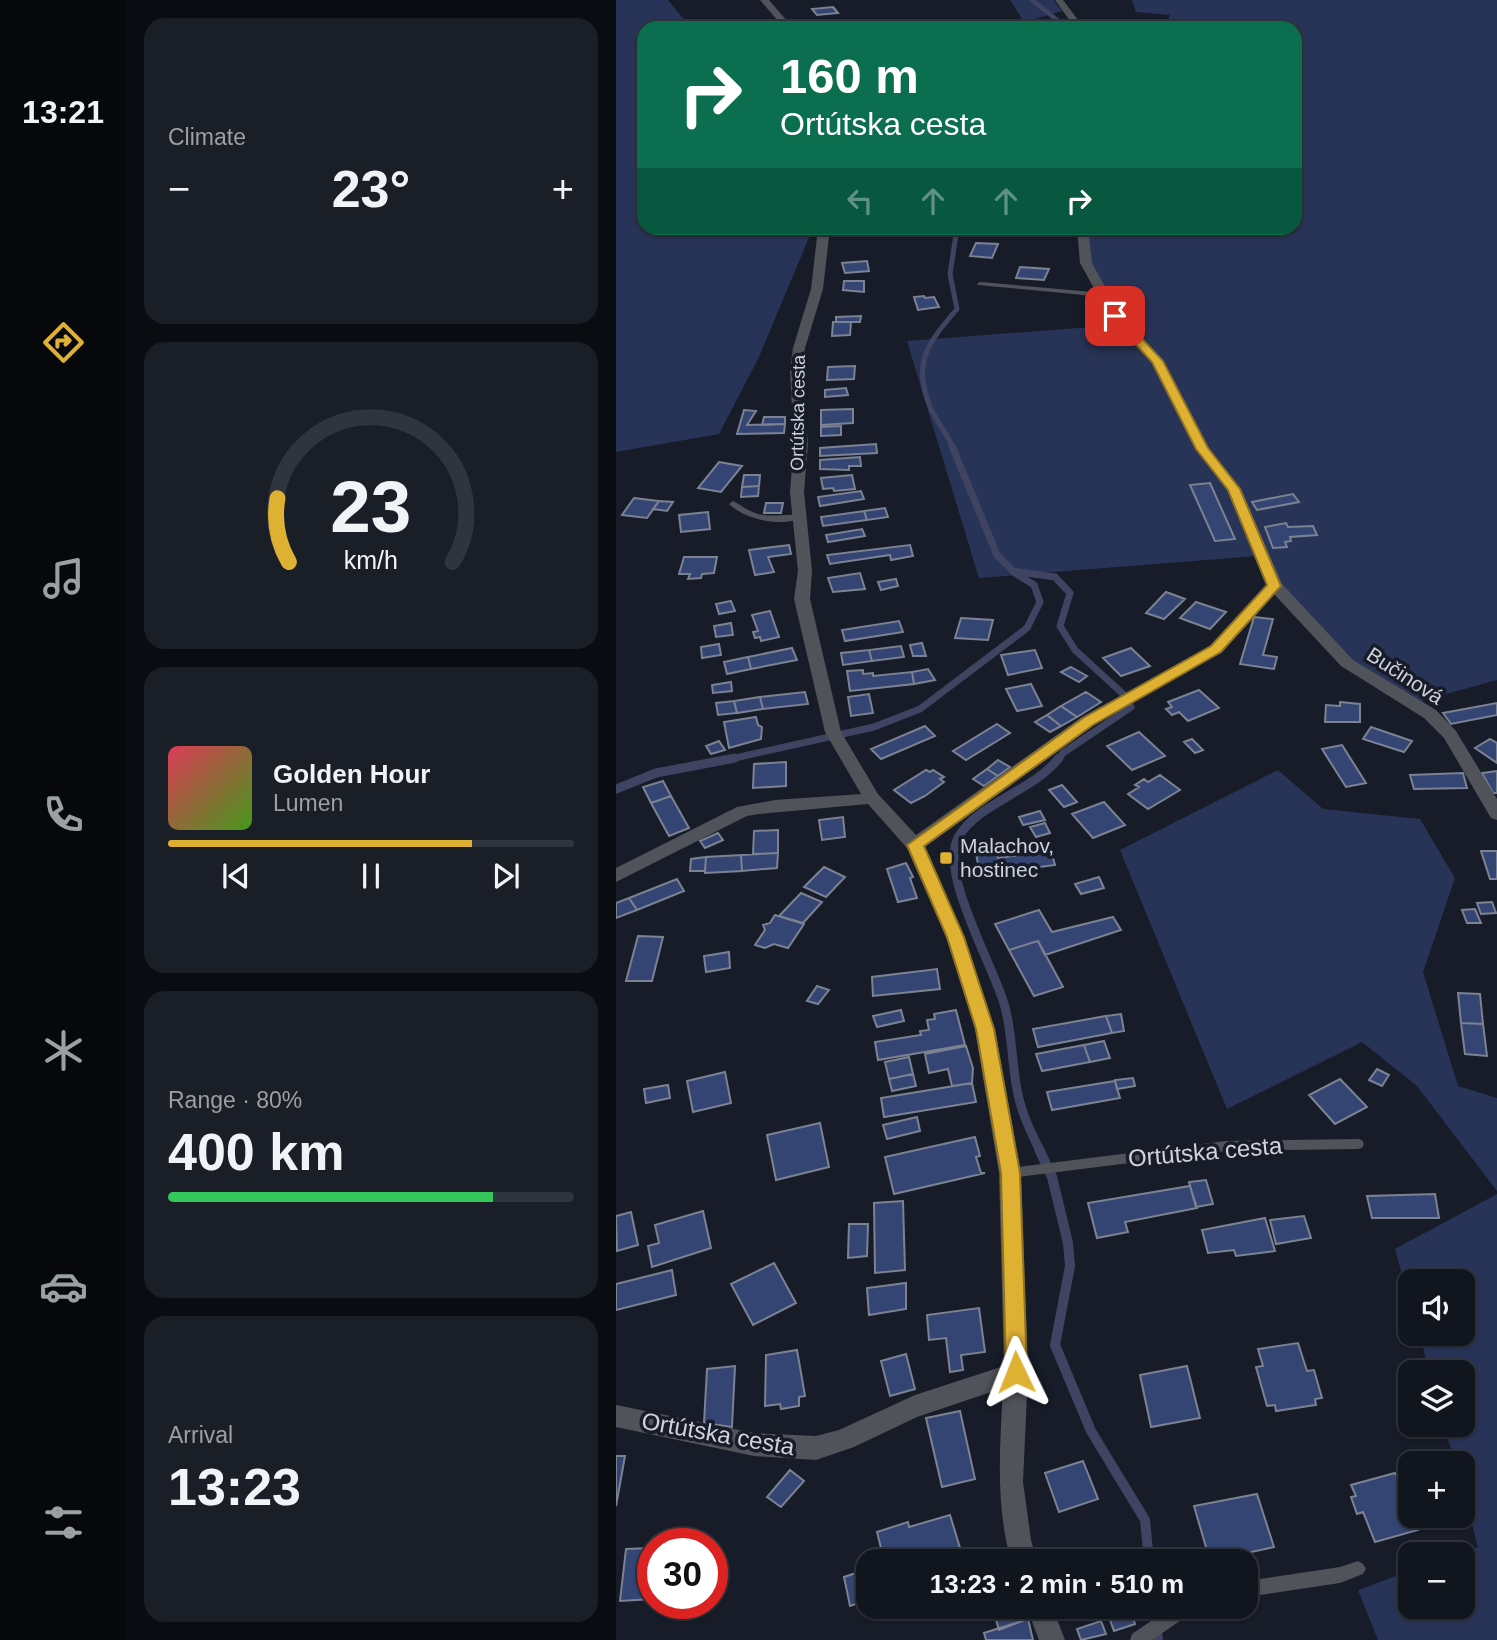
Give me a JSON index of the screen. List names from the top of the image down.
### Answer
{
  "streets": {
    "street": ["Ortútska cesta", "Bučinová"]
  },
  "places": {
    "transit": ["Malachov, hostinec"]
  },
  "page": {
    "tabs": "13:21",
    "tile": [
      "Climate",
      ["Range · 80%", "400 km"],
      ["Arrival", "13:23"]
    ],
    "turn": ["160 m", "Ortútska cesta"],
    "heat": ["−", "23°", "+"],
    "song": ["Golden Hour", "Lumen"],
    "map_buttons": ["+", "−"],
    "limit": "30",
    "trip": "13:23 · 2 min · 510 m",
    "gauge": ["23", "km/h"]
  }
}
